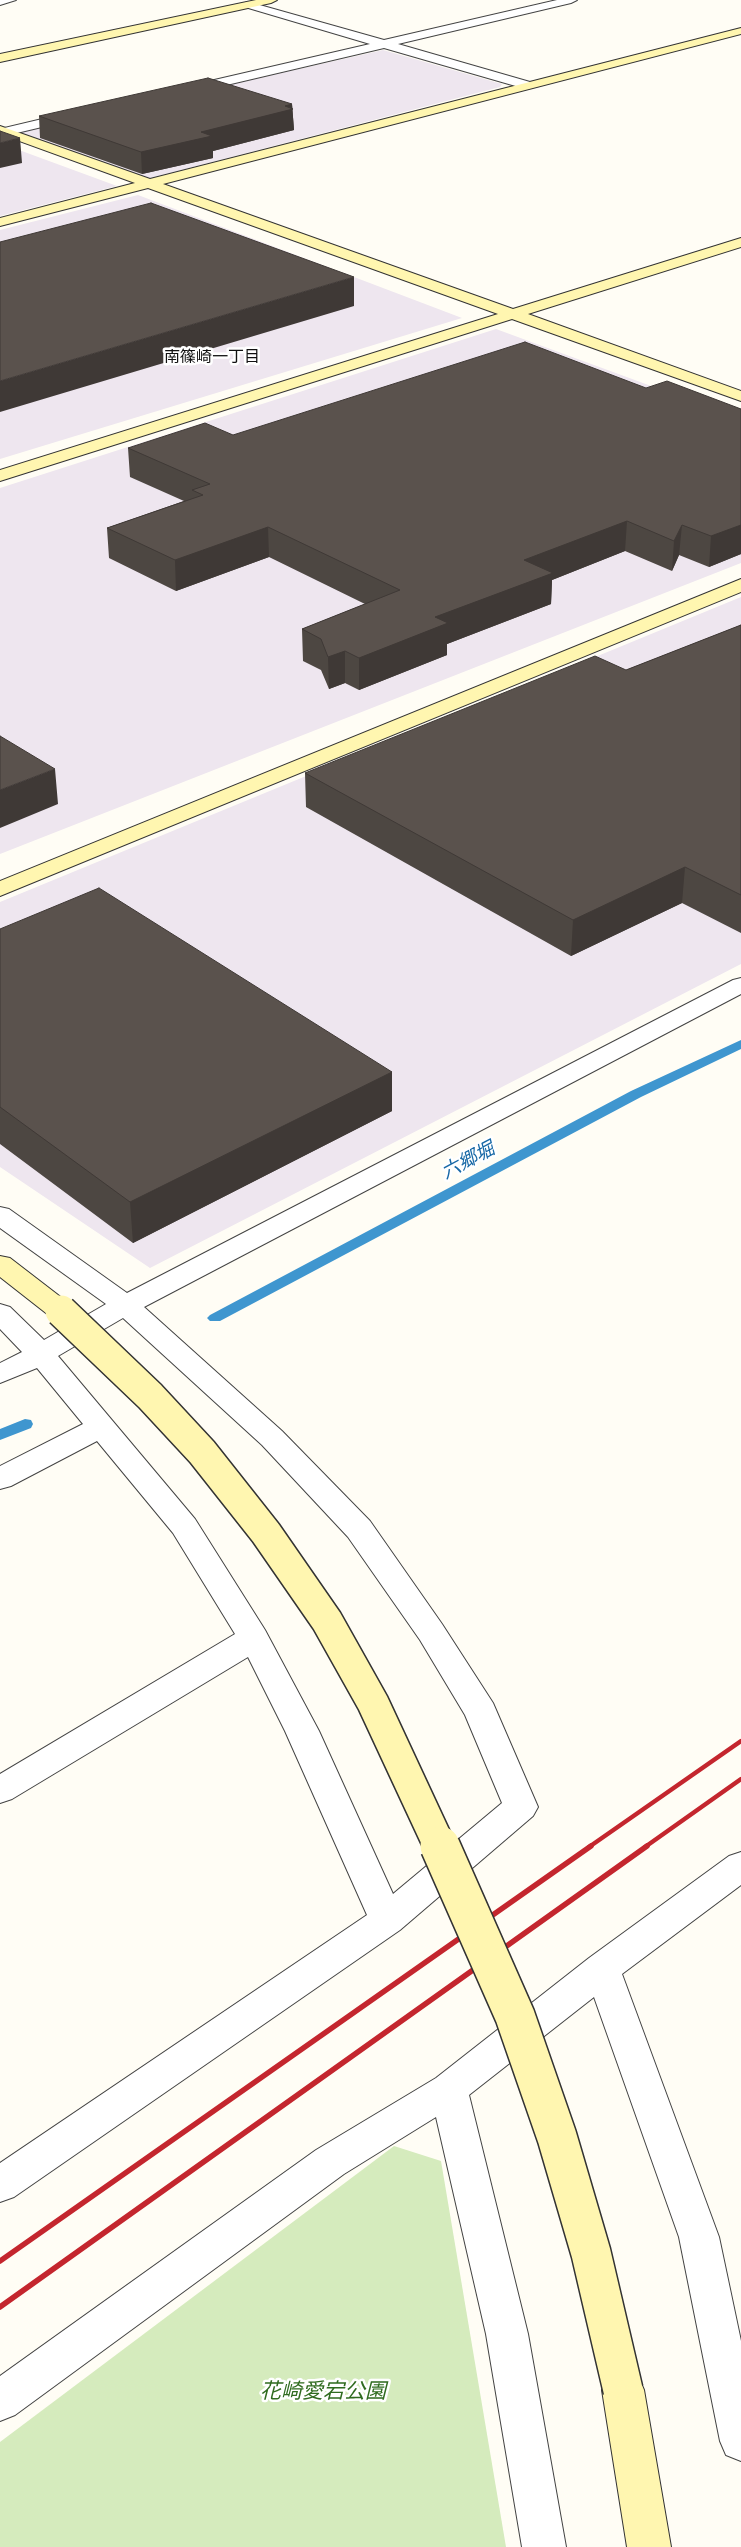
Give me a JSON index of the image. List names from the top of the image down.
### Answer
{
  "districts": ["南篠崎一丁目"],
  "water": ["六郷堀"],
  "parks": ["花崎愛宕公園"]
}
